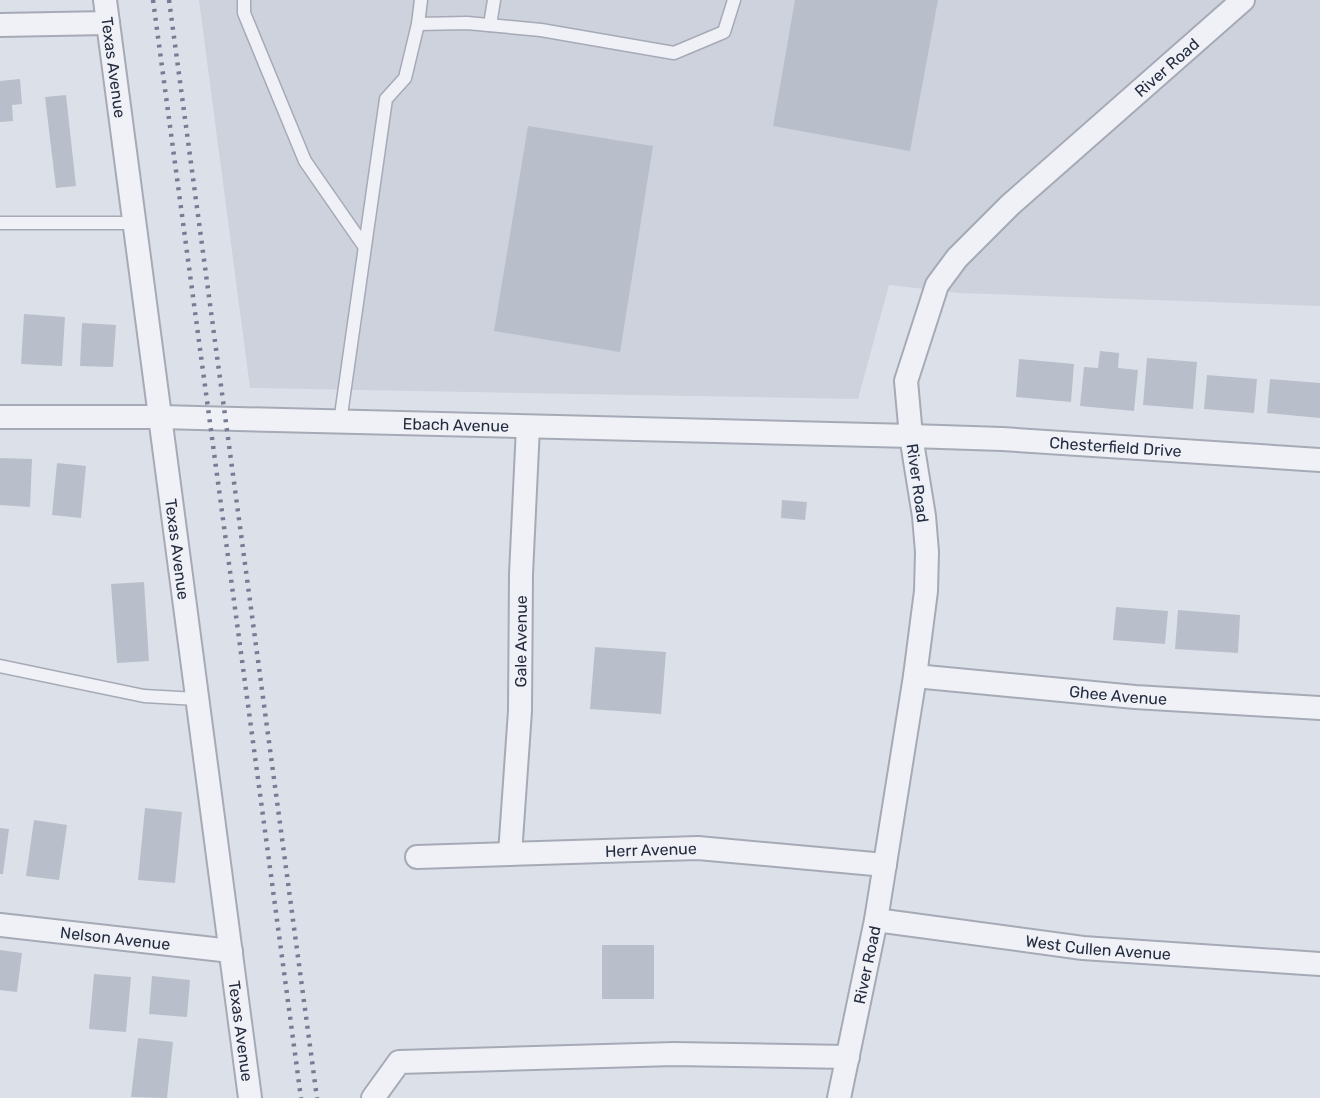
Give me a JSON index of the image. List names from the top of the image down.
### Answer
{
  "streets": {
    "street": [
      "Texas Avenue",
      "River Road",
      "Ebach Avenue",
      "Chesterfield Drive",
      "Gale Avenue",
      "Ghee Avenue",
      "Herr Avenue",
      "Nelson Avenue",
      "West Cullen Avenue"
    ]
  },
  "crossings": [
    ["Texas Avenue", "Ebach Avenue"],
    ["Texas Avenue", "Nelson Avenue"],
    ["River Road", "Ebach Avenue"],
    ["River Road", "Chesterfield Drive"],
    ["River Road", "Ghee Avenue"],
    ["River Road", "Herr Avenue"],
    ["River Road", "West Cullen Avenue"],
    ["Ebach Avenue", "Chesterfield Drive"],
    ["Ebach Avenue", "Gale Avenue"],
    ["Gale Avenue", "Herr Avenue"]
  ]
}
